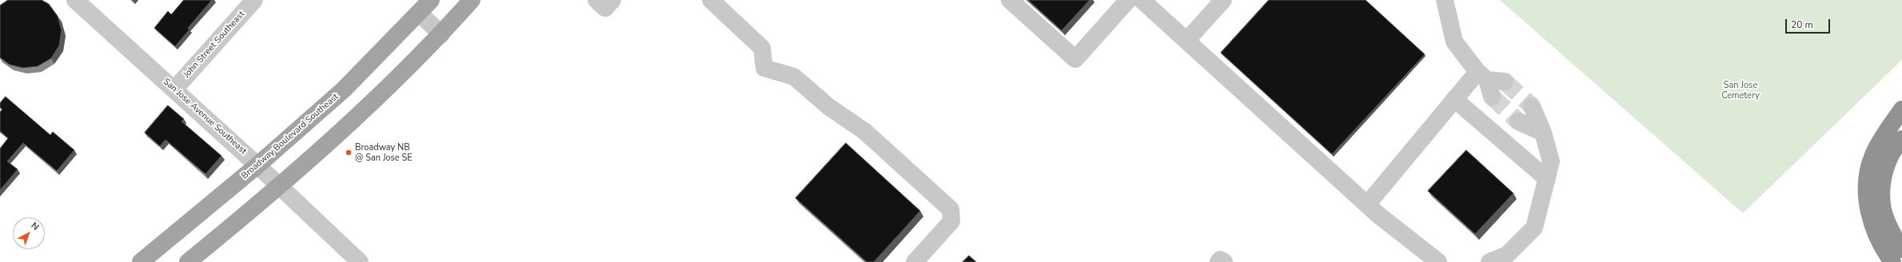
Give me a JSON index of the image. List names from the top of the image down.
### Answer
{
  "streets": {
    "main road": ["Broadway Boulevard Southeast"],
    "street": ["John Street Southeast", "San Jose Avenue Southeast"]
  },
  "crossings": [
    ["John Street Southeast", "San Jose Avenue Southeast"],
    ["San Jose Avenue Southeast", "Broadway Boulevard Southeast"]
  ],
  "parks": ["San Jose Cemetery"],
  "places": ["Broadway NB @ San Jose SE"],
  "scale_bar": "20 m",
  "north": "top right"
}
